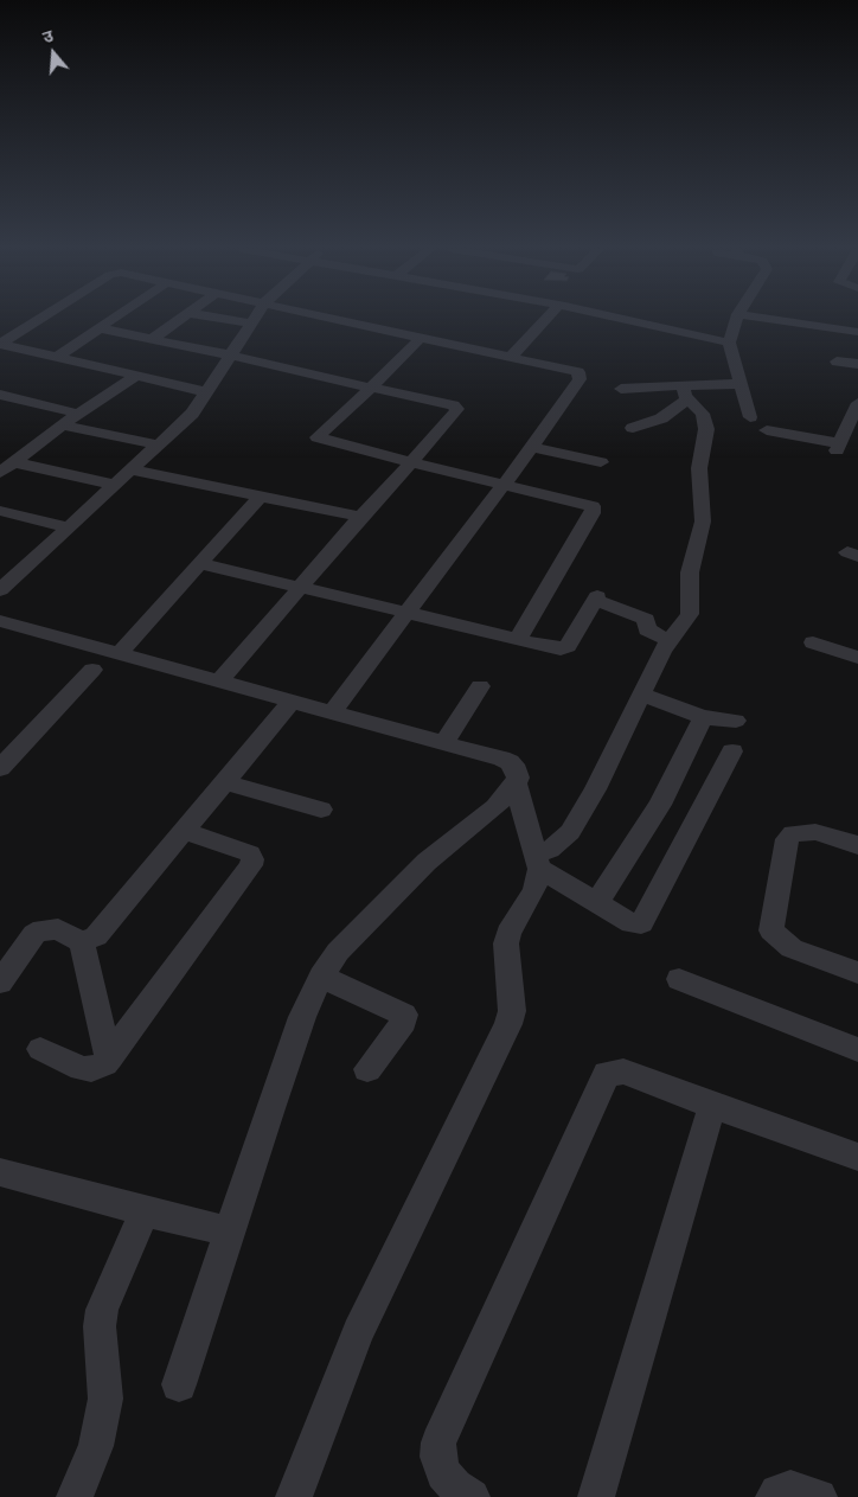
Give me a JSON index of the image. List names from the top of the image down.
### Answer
{
  "north": "top"
}
